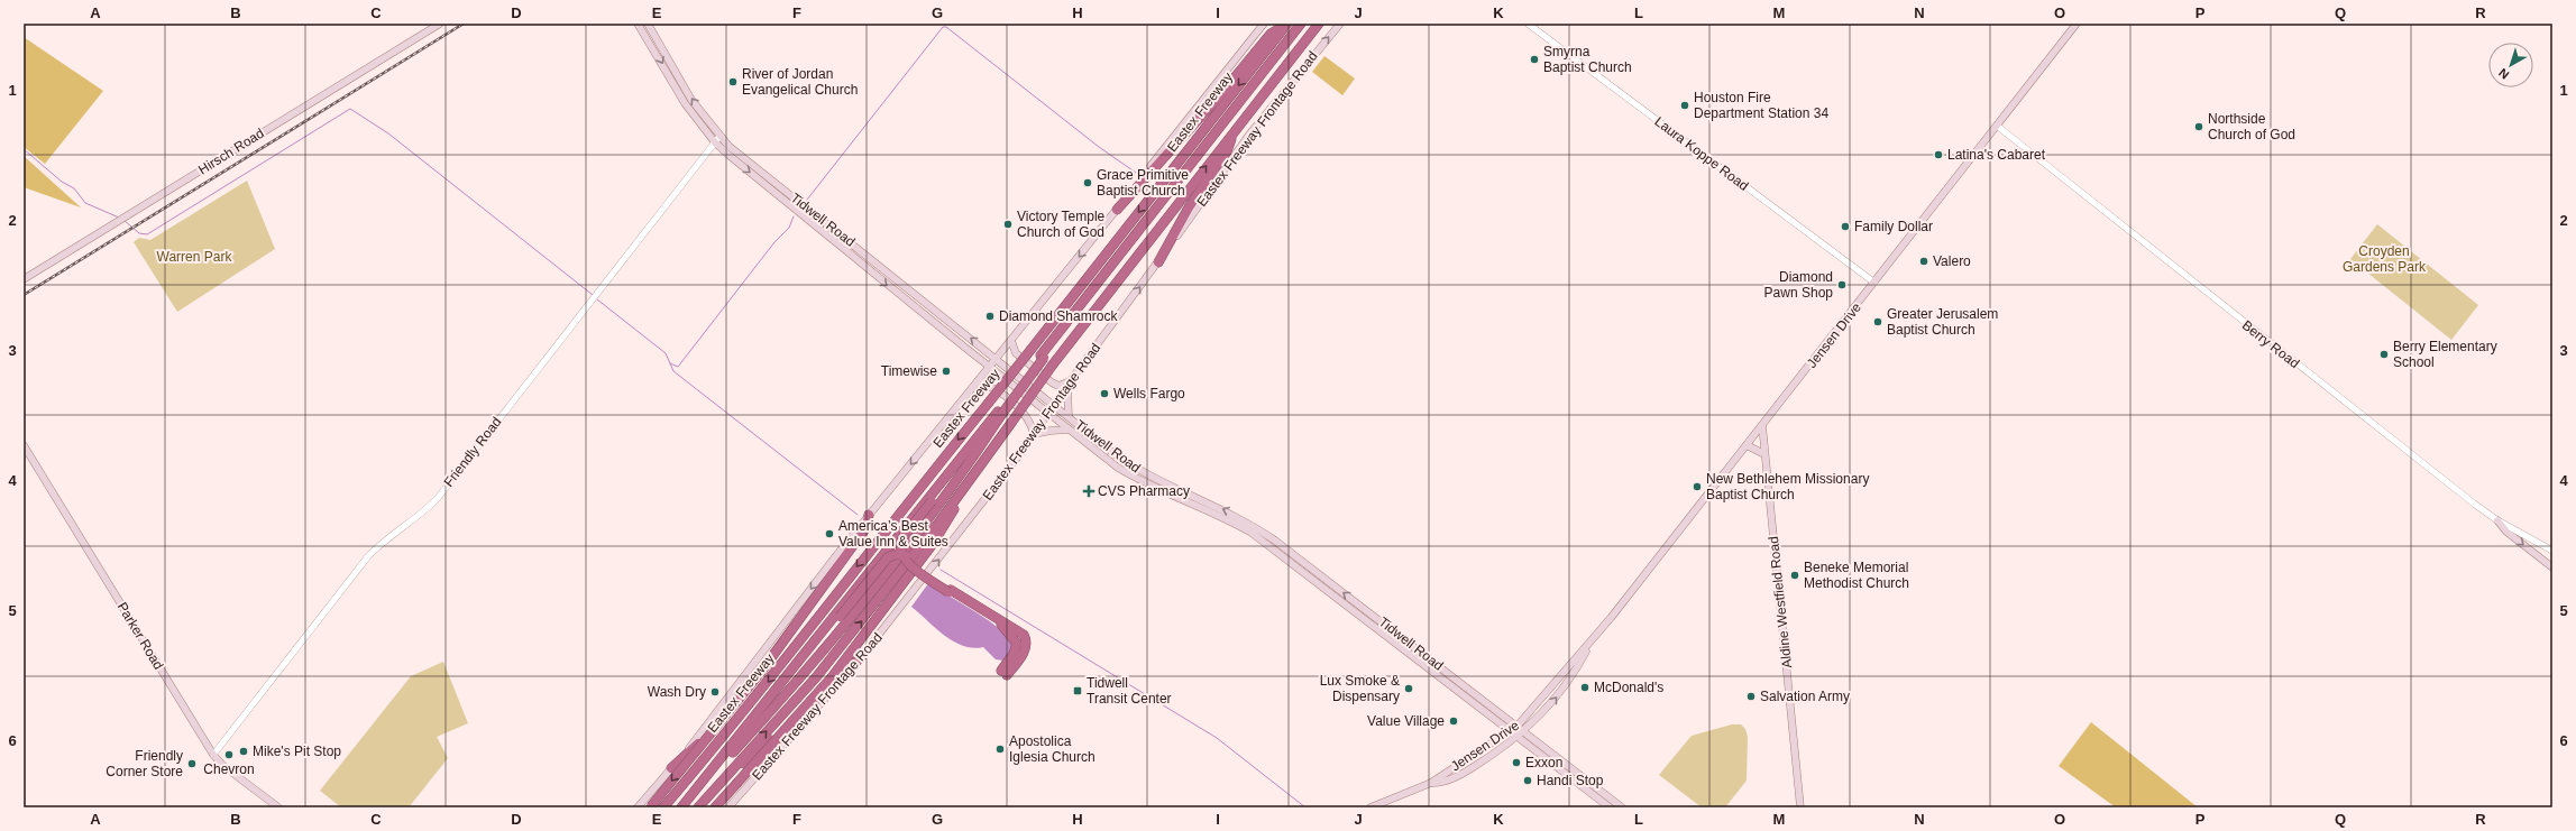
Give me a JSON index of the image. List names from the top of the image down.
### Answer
{
  "streets": {
    "highway": ["Eastex Freeway"],
    "main road": [
      "Eastex Freeway Frontage Road",
      "Hirsch Road",
      "Tidwell Road",
      "Jensen Drive",
      "Aldine Westfield Road",
      "Parker Road"
    ],
    "street": ["Laura Koppe Road", "Berry Road", "Friendly Road"]
  },
  "crossings": [
    ["Eastex Freeway Frontage Road", "Tidwell Road"],
    ["Laura Koppe Road", "Jensen Drive"],
    ["Tidwell Road", "Jensen Drive"],
    ["Tidwell Road", "Friendly Road"],
    ["Jensen Drive", "Berry Road"],
    ["Jensen Drive", "Aldine Westfield Road"],
    ["Friendly Road", "Parker Road"]
  ],
  "one_way": ["Eastex Freeway Frontage Road"],
  "parks": ["Croyden Gardens Park", "Warren Park"],
  "places": {
    "other": [
      "Smyrna Baptist Church",
      "River of Jordan Evangelical Church",
      "Houston Fire Department Station 34",
      "Northside Church of God",
      "Latina's Cabaret",
      "Grace Primitive Baptist Church",
      "Victory Temple Church of God",
      "Family Dollar",
      "Valero",
      "Diamond Pawn Shop",
      "Diamond Shamrock",
      "Greater Jerusalem Baptist Church",
      "Berry Elementary School",
      "Timewise",
      "Wells Fargo",
      "New Bethlehem Missionary Baptist Church",
      "America’s Best Value Inn & Suites",
      "Beneke Memorial Methodist Church",
      "McDonald's",
      "Lux Smoke & Dispensary",
      "Wash Dry",
      "Salvation Army",
      "Value Village",
      "Apostolica Iglesia Church",
      "Mike's Pit Stop",
      "Chevron",
      "Exxon",
      "Friendly Corner Store",
      "Handi Stop"
    ],
    "health": ["CVS Pharmacy"],
    "transit": ["Tidwell Transit Center"]
  },
  "north": "bottom left",
  "grid": {
    "columns": [
      "A",
      "B",
      "C",
      "D",
      "E",
      "F",
      "G",
      "H",
      "I",
      "J",
      "K",
      "L",
      "M",
      "N",
      "O",
      "P",
      "Q",
      "R"
    ],
    "rows": [
      "1",
      "2",
      "3",
      "4",
      "5",
      "6"
    ]
  }
}
